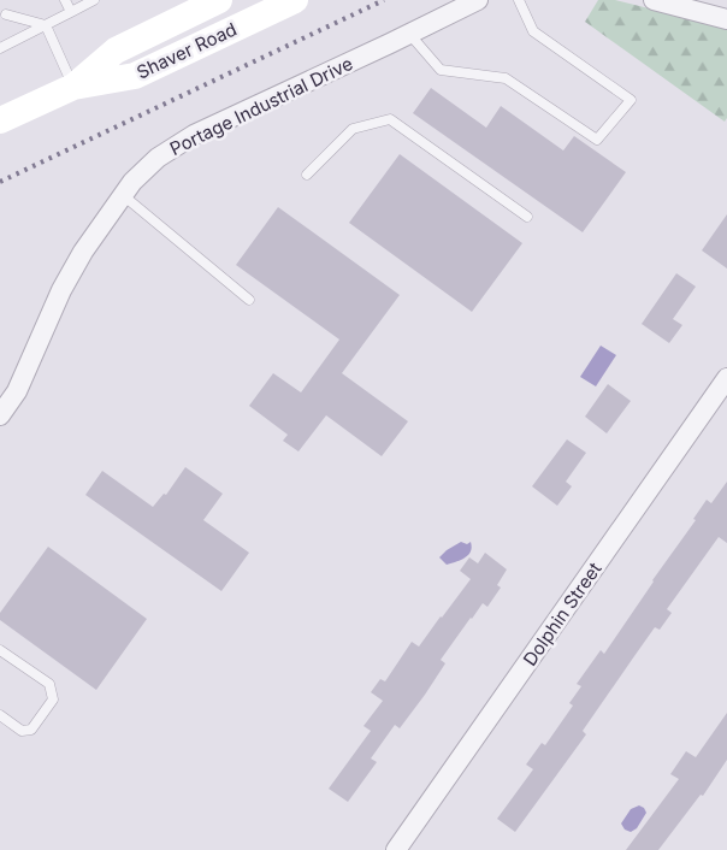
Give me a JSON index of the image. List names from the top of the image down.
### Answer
{
  "streets": {
    "main road": ["Shaver Road"],
    "street": ["Portage Industrial Drive", "Dolphin Street"]
  }
}
